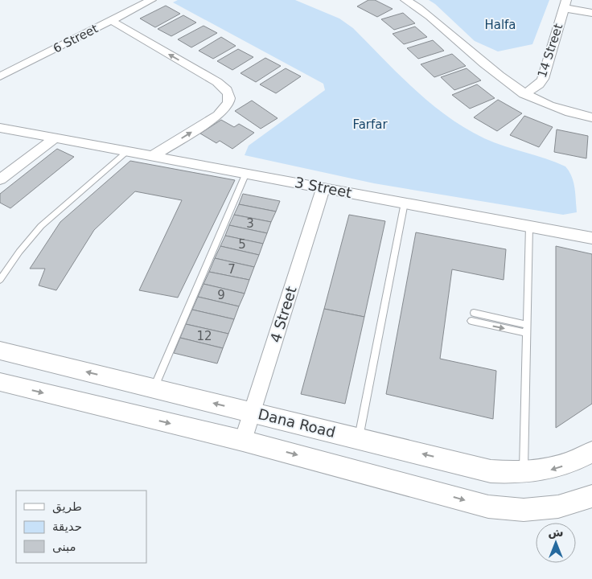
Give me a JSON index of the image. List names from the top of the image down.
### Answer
{
  "streets": {
    "street": [
      "6 Street",
      "14 Street",
      "3 Street",
      "4 Street",
      "Dana Road"
    ]
  },
  "crossings": [
    ["3 Street", "4 Street"],
    ["4 Street", "Dana Road"]
  ],
  "parks": ["Halfa", "Farfar"],
  "house_numbers": [
    "3",
    "5",
    "7",
    "9",
    "12"
  ],
  "legend": ["طريق", "حديقة", "مبنى"],
  "north": "top"
}
